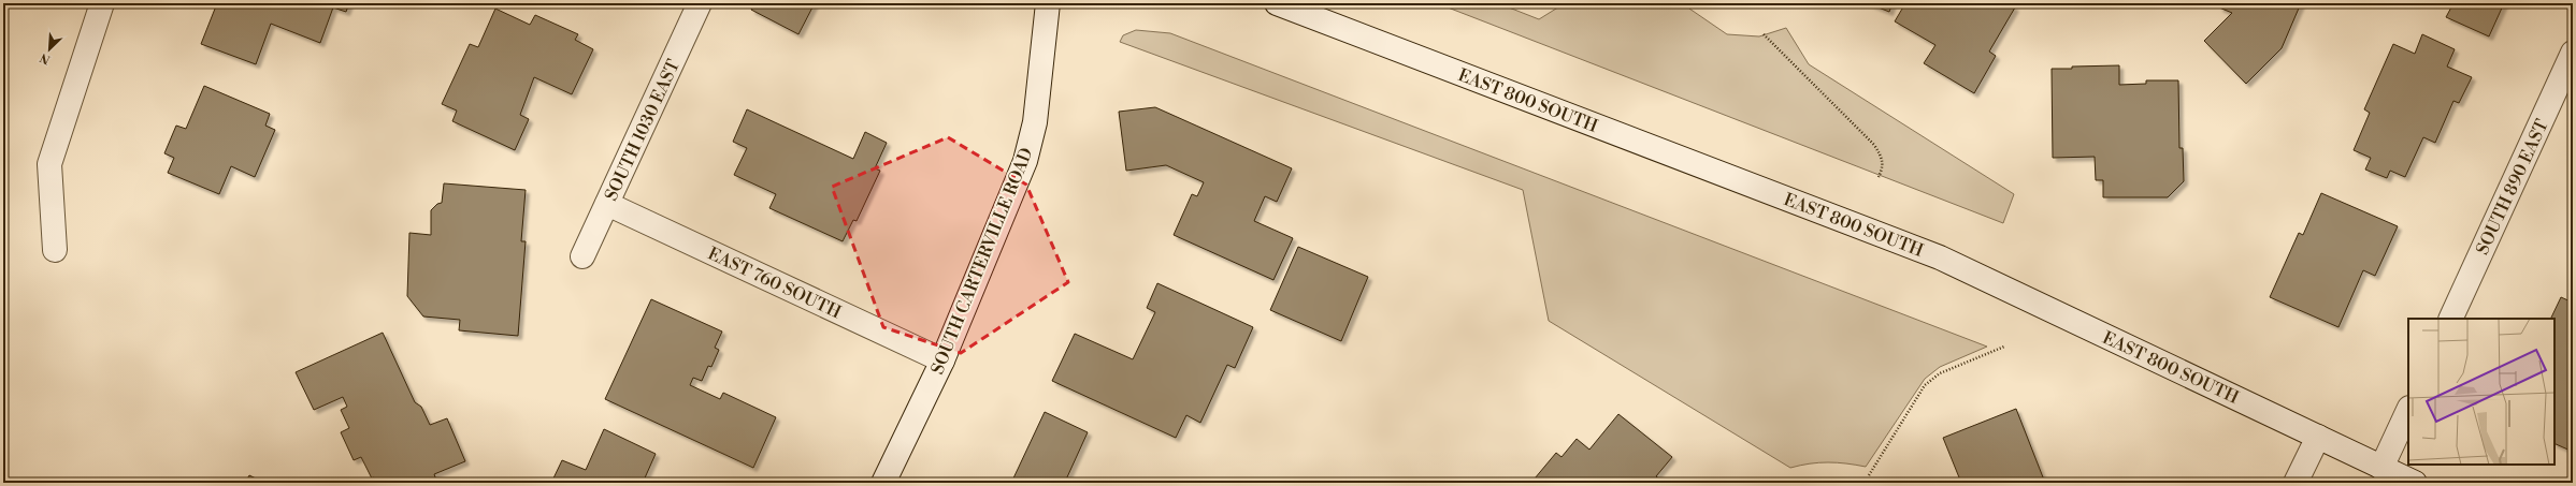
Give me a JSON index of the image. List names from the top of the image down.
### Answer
{
  "streets": {
    "street": [
      "EAST 800 SOUTH",
      "SOUTH 1030 EAST",
      "SOUTH 890 EAST",
      "SOUTH CARTERVILLE ROAD",
      "EAST 760 SOUTH"
    ]
  },
  "crossings": [
    ["SOUTH 1030 EAST", "EAST 760 SOUTH"],
    ["SOUTH CARTERVILLE ROAD", "EAST 760 SOUTH"]
  ],
  "north": "bottom left"
}
